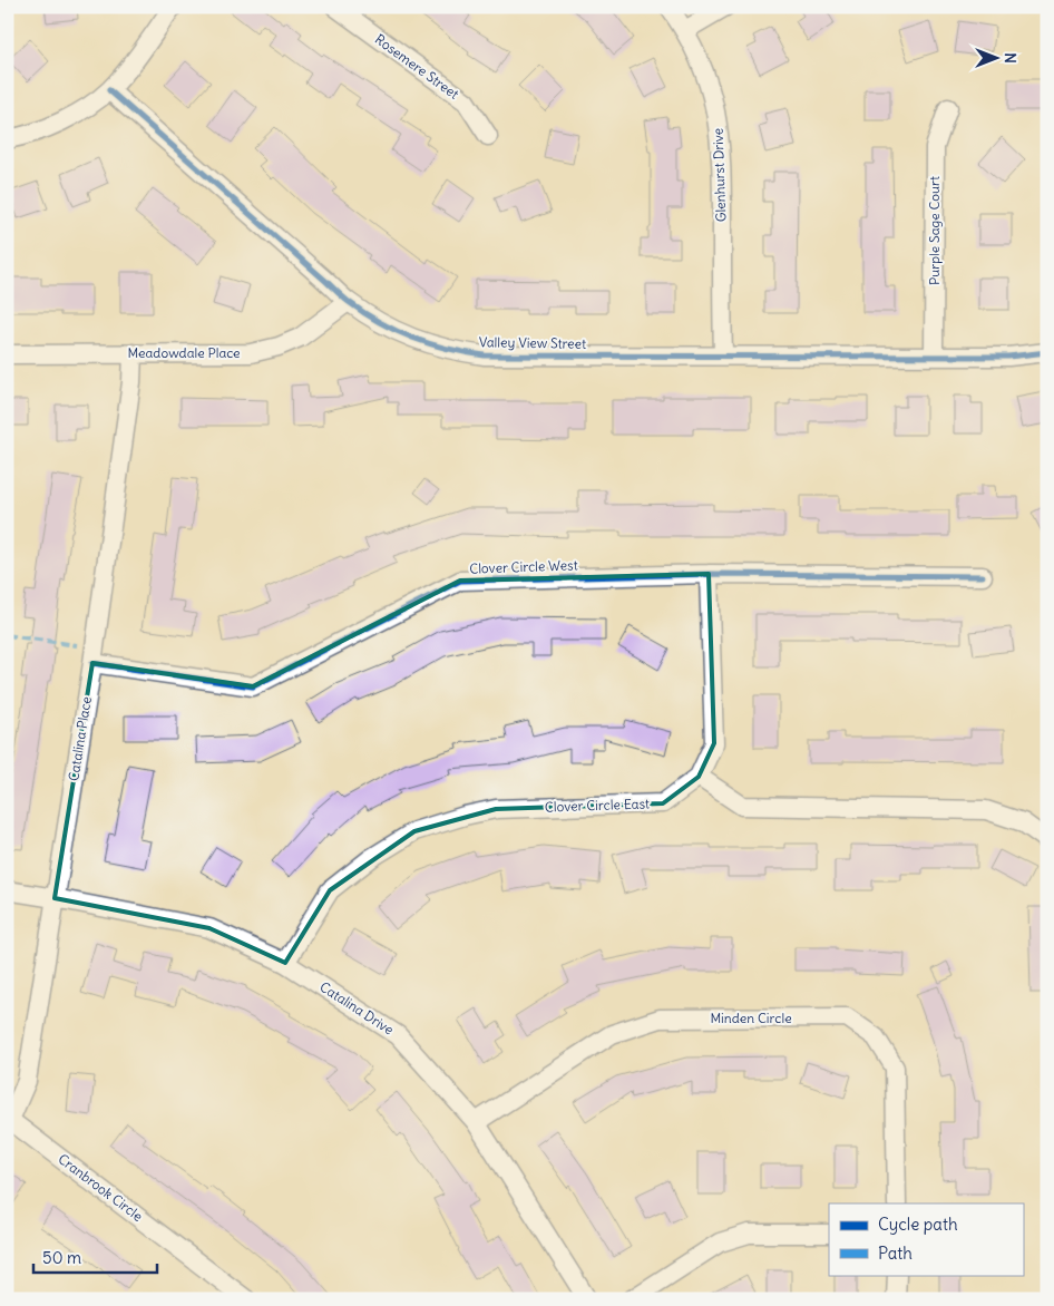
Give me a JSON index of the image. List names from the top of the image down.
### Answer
{
  "streets": {
    "street": [
      "Rosemere Street",
      "Glenhurst Drive",
      "Purple Sage Court",
      "Valley View Street",
      "Meadowdale Place",
      "Clover Circle West",
      "Catalina Place",
      "Clover Circle East",
      "Catalina Drive",
      "Minden Circle",
      "Cranbrook Circle"
    ]
  },
  "crossings": [
    ["Glenhurst Drive", "Valley View Street"],
    ["Purple Sage Court", "Valley View Street"],
    ["Valley View Street", "Meadowdale Place"],
    ["Meadowdale Place", "Catalina Place"],
    ["Clover Circle West", "Catalina Place"],
    ["Catalina Place", "Catalina Drive"],
    ["Catalina Place", "Cranbrook Circle"],
    ["Clover Circle East", "Catalina Drive"],
    ["Catalina Drive", "Minden Circle"]
  ],
  "legend": ["Cycle path", "Path"],
  "scale_bar": "50 m",
  "north": "right"
}
